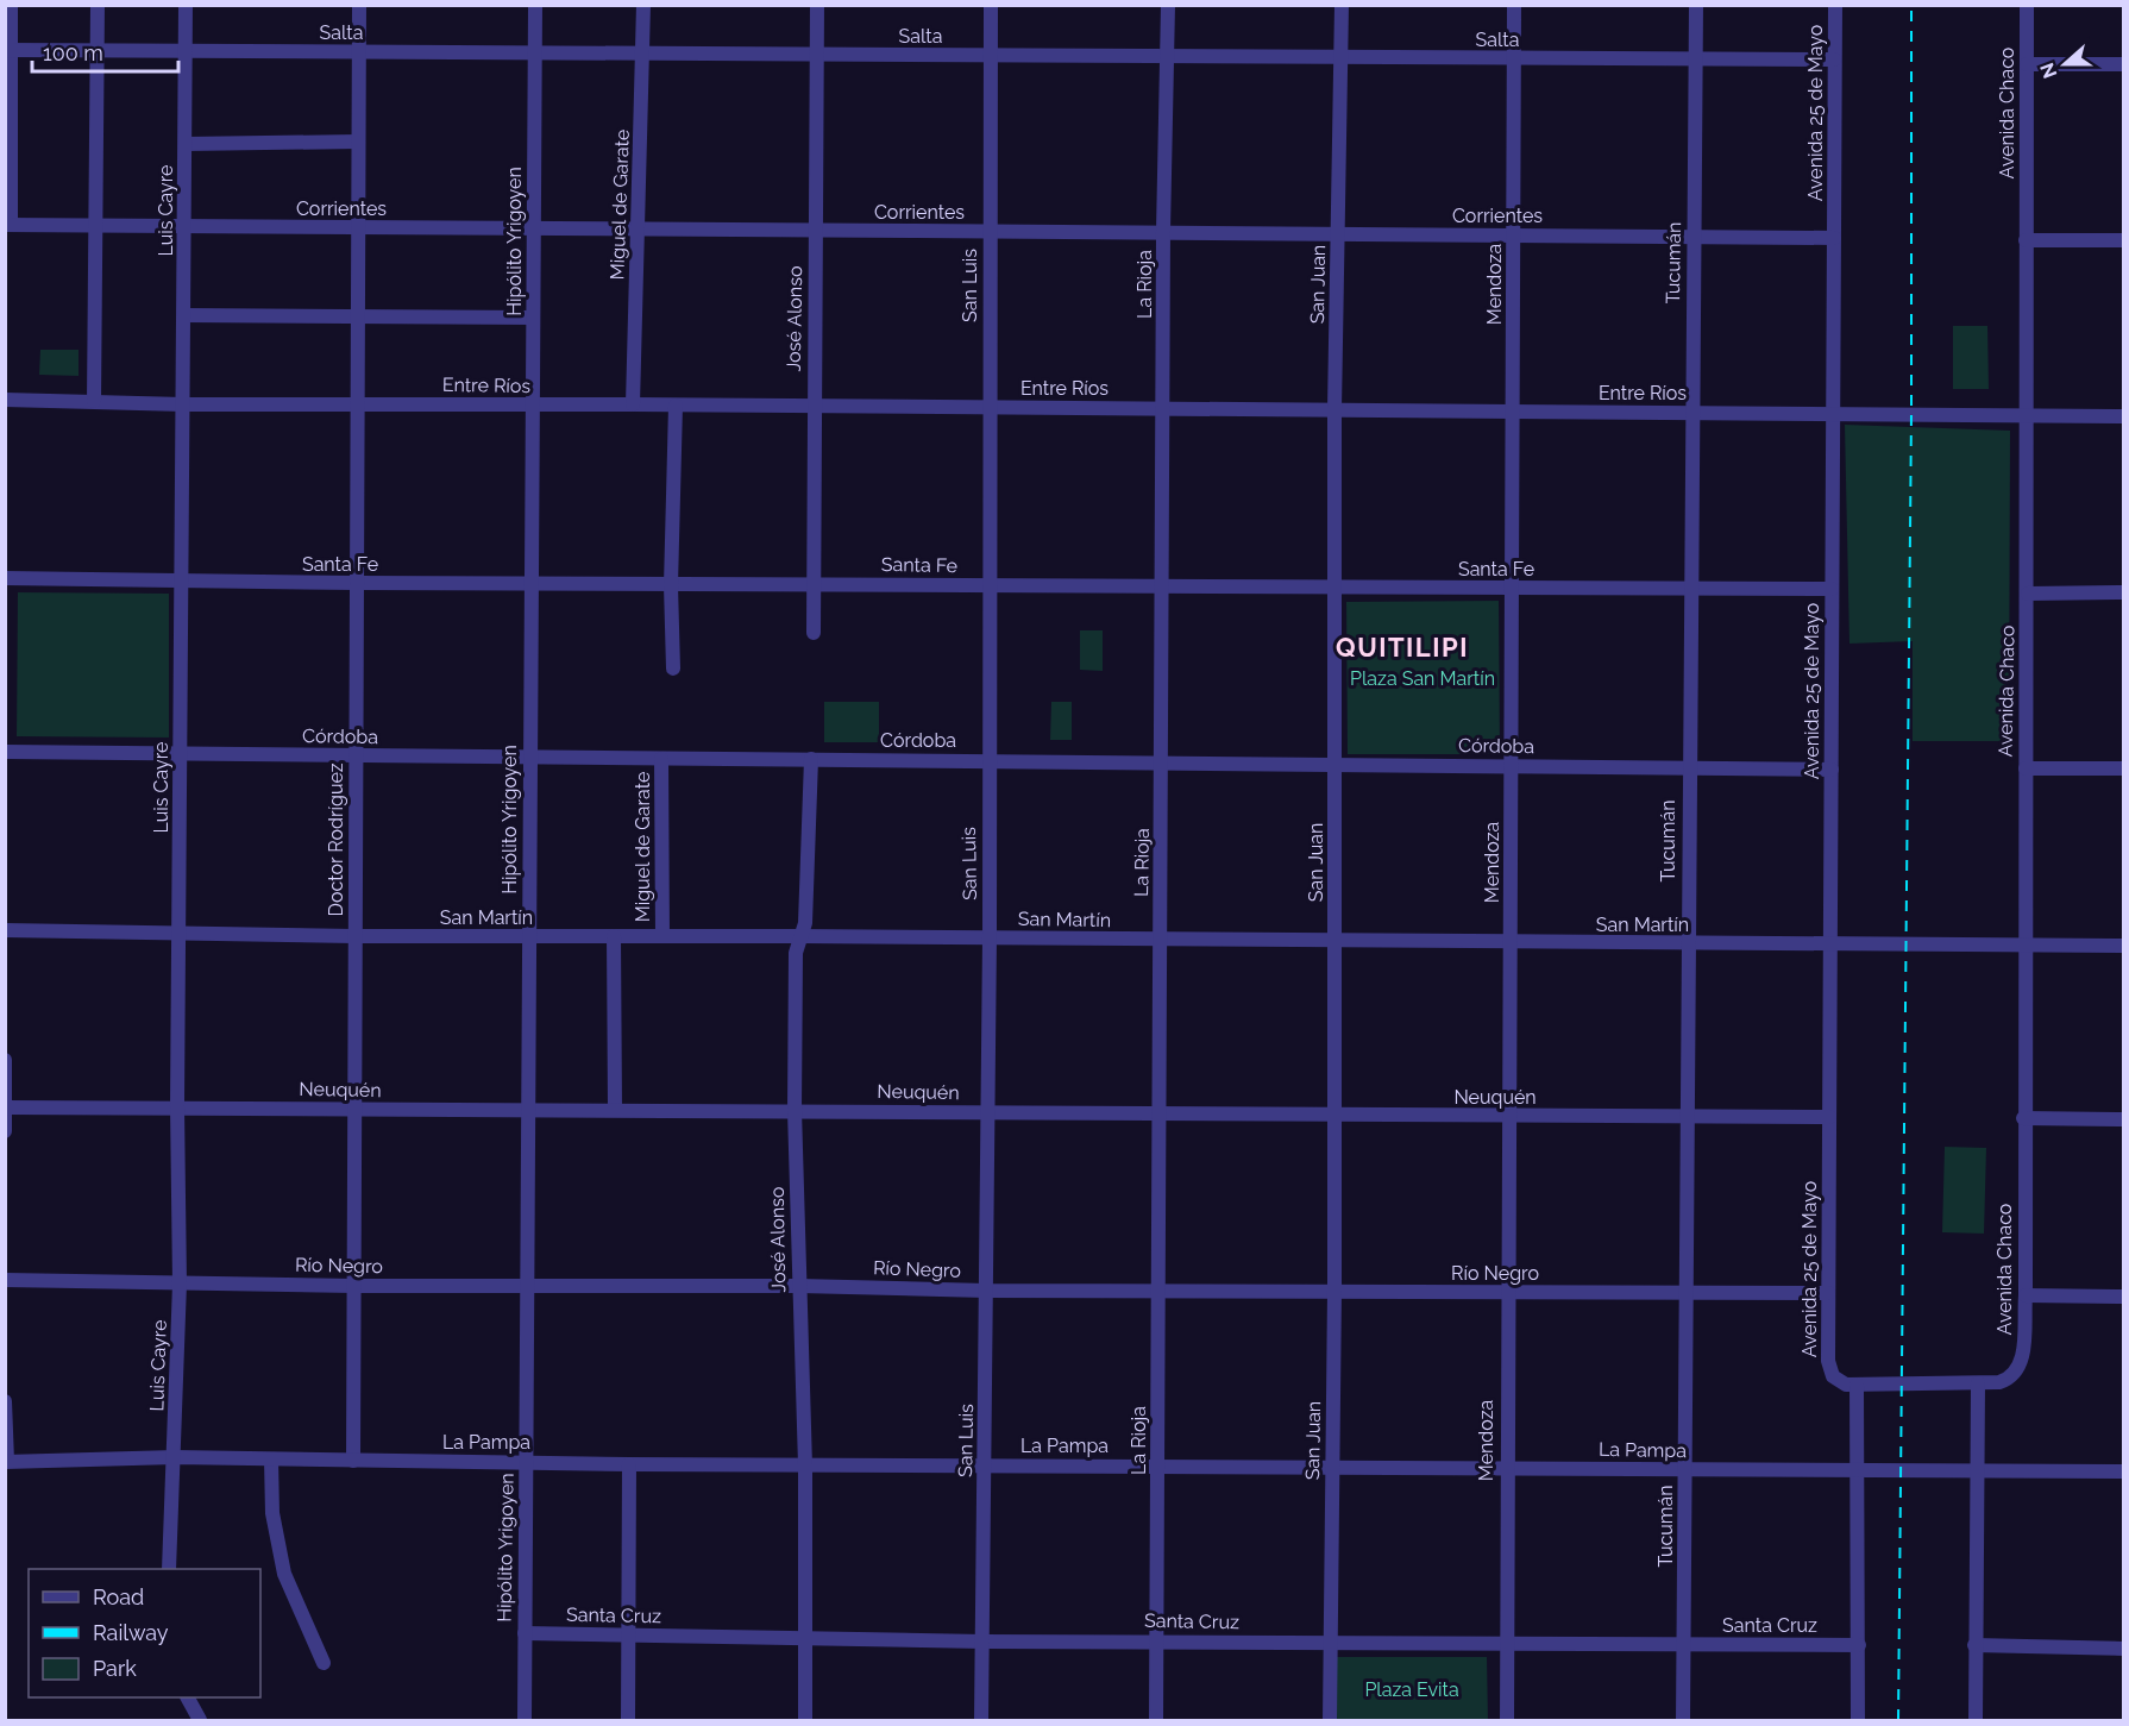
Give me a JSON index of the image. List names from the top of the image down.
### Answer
{
  "streets": {
    "street": [
      "Salta",
      "Avenida 25 de Mayo",
      "Avenida Chaco",
      "Miguel de Garate",
      "Corrientes",
      "Luis Cayre",
      "Hipólito Yrigoyen",
      "Tucumán",
      "La Rioja",
      "San Juan",
      "Mendoza",
      "San Luis",
      "José Alonso",
      "Entre Ríos",
      "Santa Fe",
      "Córdoba",
      "Doctor Rodríguez",
      "San Martín",
      "Neuquén",
      "Río Negro",
      "La Pampa",
      "Santa Cruz"
    ]
  },
  "crossings": [
    ["Salta", "Avenida 25 de Mayo"],
    ["Salta", "Miguel de Garate"],
    ["Salta", "Luis Cayre"],
    ["Salta", "Hipólito Yrigoyen"],
    ["Salta", "Tucumán"],
    ["Salta", "La Rioja"],
    ["Salta", "San Juan"],
    ["Salta", "Mendoza"],
    ["Salta", "San Luis"],
    ["Salta", "José Alonso"],
    ["Salta", "Doctor Rodríguez"],
    ["Avenida 25 de Mayo", "Corrientes"],
    ["Avenida 25 de Mayo", "Entre Ríos"],
    ["Avenida 25 de Mayo", "Santa Fe"],
    ["Avenida 25 de Mayo", "Córdoba"],
    ["Avenida 25 de Mayo", "San Martín"],
    ["Avenida 25 de Mayo", "Neuquén"],
    ["Avenida 25 de Mayo", "Río Negro"],
    ["Avenida Chaco", "Entre Ríos"],
    ["Avenida Chaco", "San Martín"],
    ["Miguel de Garate", "Corrientes"],
    ["Miguel de Garate", "Entre Ríos"],
    ["Miguel de Garate", "Córdoba"],
    ["Miguel de Garate", "San Martín"],
    ["Miguel de Garate", "Neuquén"],
    ["Corrientes", "Luis Cayre"],
    ["Corrientes", "Hipólito Yrigoyen"],
    ["Corrientes", "Tucumán"],
    ["Corrientes", "La Rioja"],
    ["Corrientes", "San Juan"],
    ["Corrientes", "Mendoza"],
    ["Corrientes", "San Luis"],
    ["Corrientes", "José Alonso"],
    ["Corrientes", "Doctor Rodríguez"],
    ["Luis Cayre", "Entre Ríos"],
    ["Luis Cayre", "Santa Fe"],
    ["Luis Cayre", "Córdoba"],
    ["Luis Cayre", "San Martín"],
    ["Luis Cayre", "Neuquén"],
    ["Luis Cayre", "Río Negro"],
    ["Luis Cayre", "La Pampa"],
    ["Hipólito Yrigoyen", "Entre Ríos"],
    ["Hipólito Yrigoyen", "Santa Fe"],
    ["Hipólito Yrigoyen", "Córdoba"],
    ["Hipólito Yrigoyen", "San Martín"],
    ["Hipólito Yrigoyen", "Neuquén"],
    ["Hipólito Yrigoyen", "Río Negro"],
    ["Hipólito Yrigoyen", "La Pampa"],
    ["Hipólito Yrigoyen", "Santa Cruz"],
    ["Tucumán", "Entre Ríos"],
    ["Tucumán", "Santa Fe"],
    ["Tucumán", "Córdoba"],
    ["Tucumán", "San Martín"],
    ["Tucumán", "Neuquén"],
    ["Tucumán", "Río Negro"],
    ["Tucumán", "La Pampa"],
    ["Tucumán", "Santa Cruz"],
    ["La Rioja", "Entre Ríos"],
    ["La Rioja", "Santa Fe"],
    ["La Rioja", "Córdoba"],
    ["La Rioja", "San Martín"],
    ["La Rioja", "Neuquén"],
    ["La Rioja", "Río Negro"],
    ["La Rioja", "La Pampa"],
    ["La Rioja", "Santa Cruz"],
    ["San Juan", "Entre Ríos"],
    ["San Juan", "Santa Fe"],
    ["San Juan", "Córdoba"],
    ["San Juan", "San Martín"],
    ["San Juan", "Neuquén"],
    ["San Juan", "Río Negro"],
    ["San Juan", "La Pampa"],
    ["San Juan", "Santa Cruz"],
    ["Mendoza", "Entre Ríos"],
    ["Mendoza", "Santa Fe"],
    ["Mendoza", "Córdoba"],
    ["Mendoza", "San Martín"],
    ["Mendoza", "Neuquén"],
    ["Mendoza", "Río Negro"],
    ["Mendoza", "La Pampa"],
    ["Mendoza", "Santa Cruz"],
    ["San Luis", "Entre Ríos"],
    ["San Luis", "Santa Fe"],
    ["San Luis", "Córdoba"],
    ["San Luis", "San Martín"],
    ["San Luis", "Neuquén"],
    ["San Luis", "Río Negro"],
    ["San Luis", "La Pampa"],
    ["San Luis", "Santa Cruz"],
    ["José Alonso", "Entre Ríos"],
    ["José Alonso", "Santa Fe"],
    ["José Alonso", "Córdoba"],
    ["José Alonso", "San Martín"],
    ["José Alonso", "Neuquén"],
    ["José Alonso", "Río Negro"],
    ["José Alonso", "La Pampa"],
    ["José Alonso", "Santa Cruz"],
    ["Entre Ríos", "Doctor Rodríguez"],
    ["Santa Fe", "Doctor Rodríguez"],
    ["Córdoba", "Doctor Rodríguez"],
    ["Doctor Rodríguez", "San Martín"],
    ["Doctor Rodríguez", "Neuquén"],
    ["Doctor Rodríguez", "Río Negro"],
    ["Doctor Rodríguez", "La Pampa"]
  ],
  "districts": ["QUITILIPI"],
  "parks": ["Plaza San Martín", "Plaza Evita"],
  "legend": ["Road", "Railway", "Park"],
  "scale_bar": "100 m",
  "north": "left"
}
